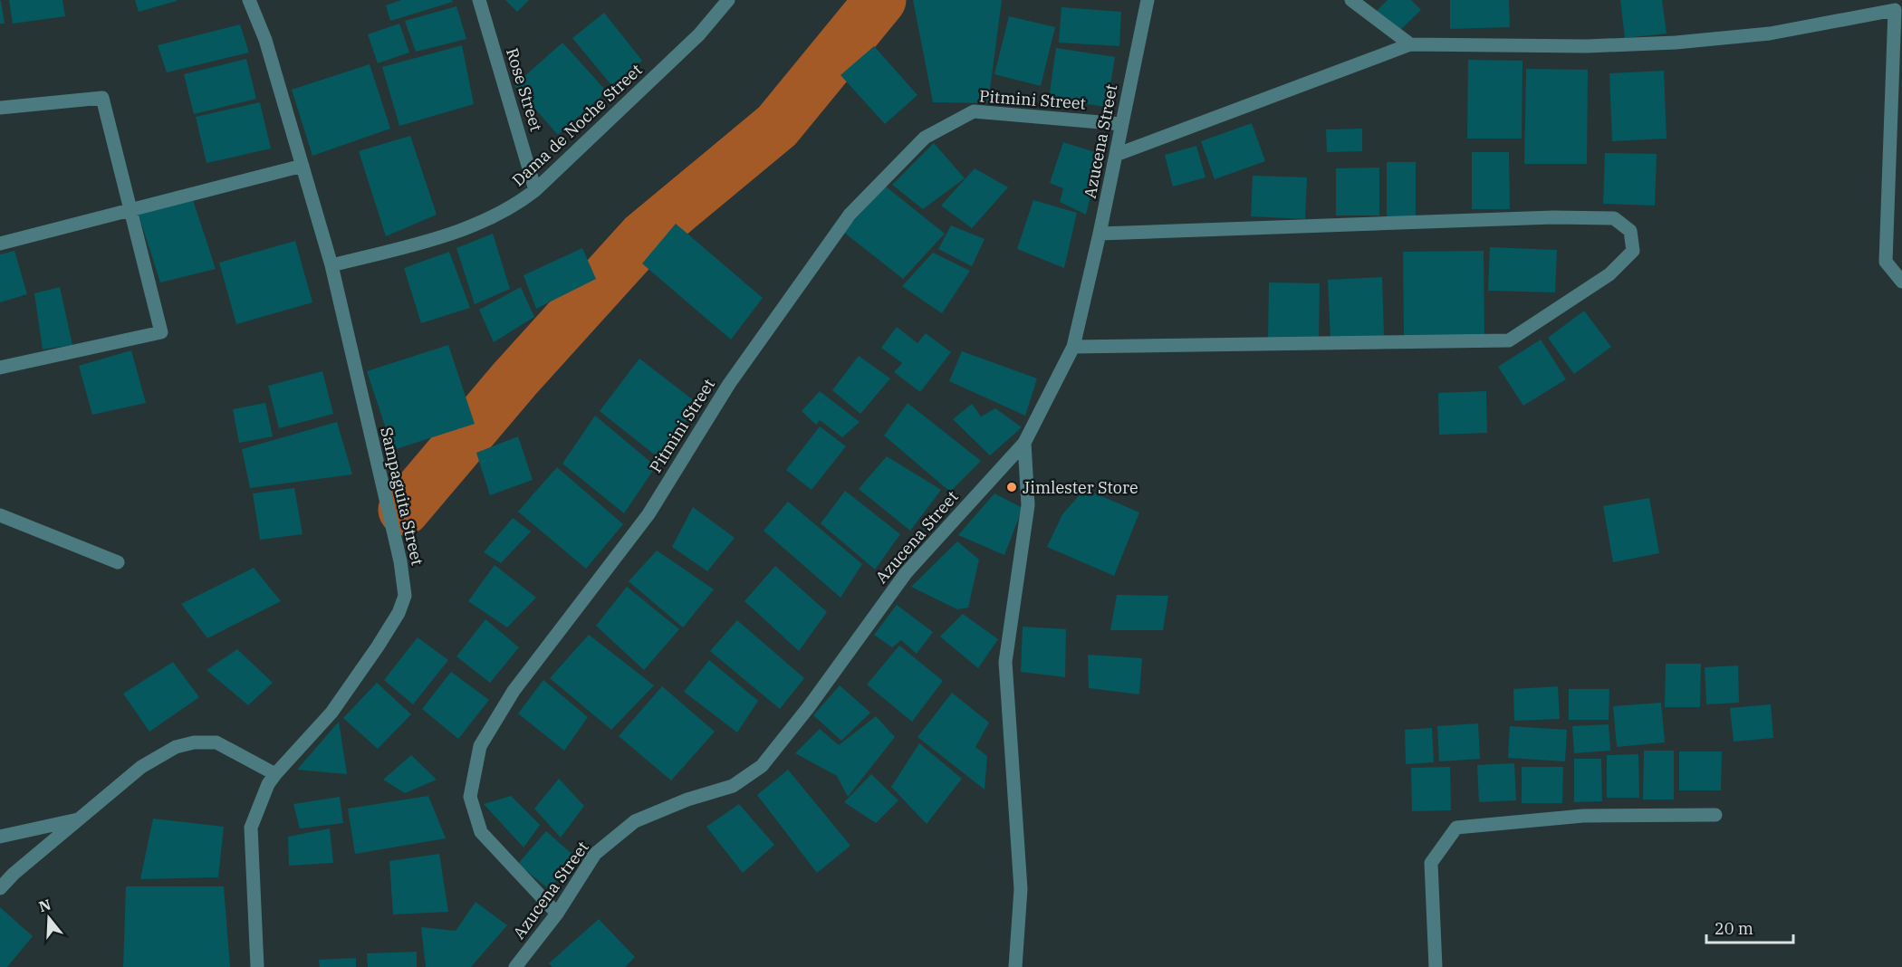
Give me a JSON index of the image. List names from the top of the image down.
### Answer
{
  "streets": {
    "street": [
      "Rose Street",
      "Pitmini Street",
      "Dama de Noche Street",
      "Azucena Street",
      "Sampaguita Street"
    ]
  },
  "crossings": [
    ["Rose Street", "Dama de Noche Street"],
    ["Pitmini Street", "Azucena Street"],
    ["Dama de Noche Street", "Sampaguita Street"]
  ],
  "places": ["Jimlester Store"],
  "scale_bar": "20 m",
  "north": "top"
}
